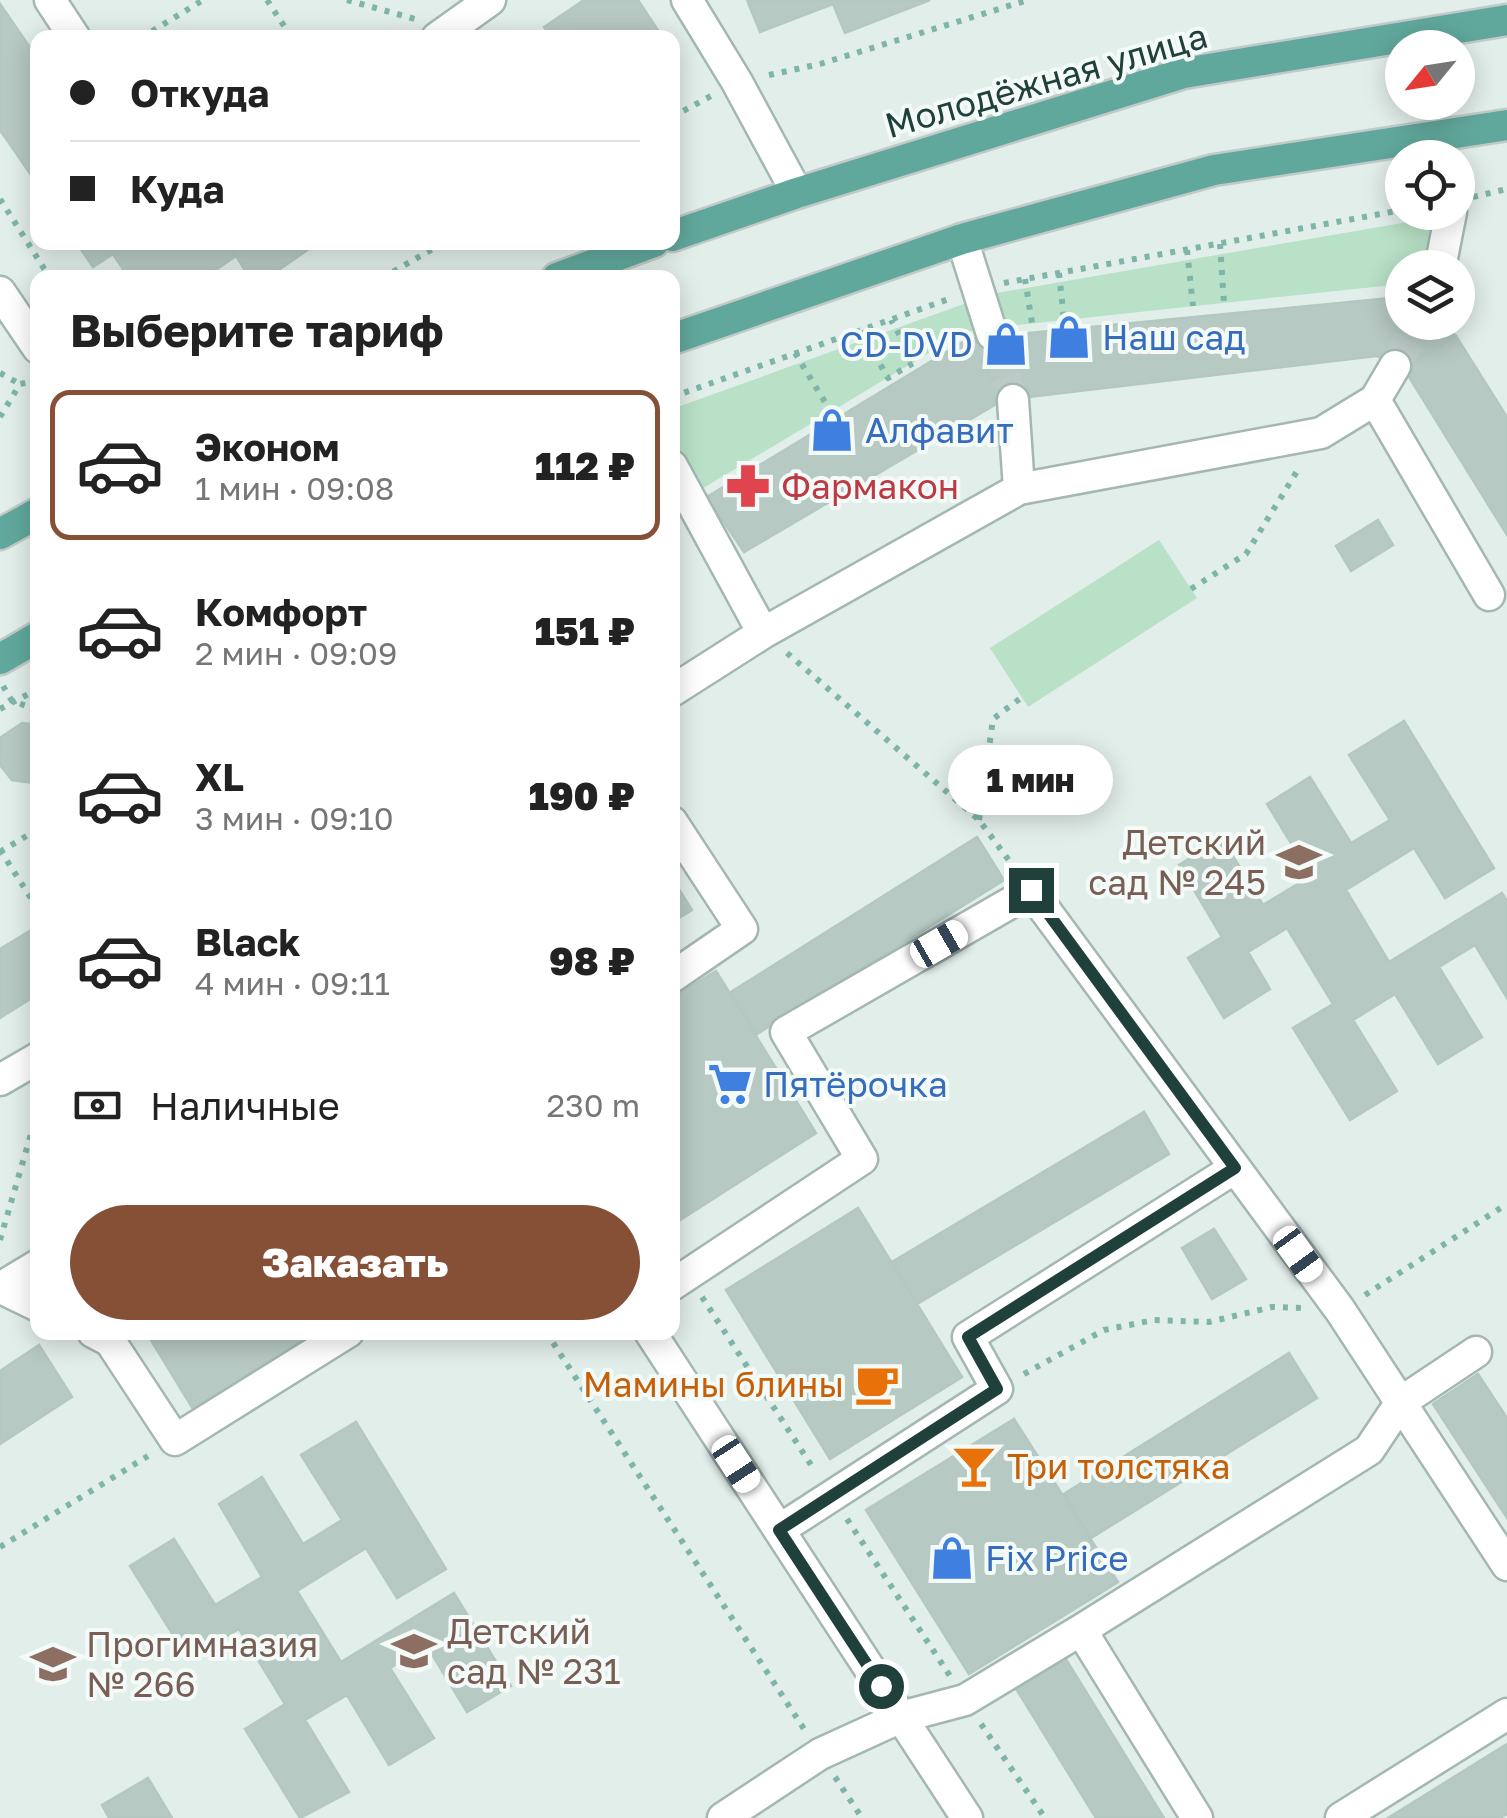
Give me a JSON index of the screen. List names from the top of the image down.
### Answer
{
  "streets": {
    "main road": ["Молодёжная улица"]
  },
  "places": {
    "shop": [
      "Наш сад",
      "CD-DVD",
      "Алфавит",
      "Fix Price"
    ],
    "pharmacy": ["Фармакон"],
    "school or university": ["Детский сад № 245", "Детский сад № 231", "Прогимназия № 266"],
    "supermarket": ["Пятёрочка"],
    "cafe": ["Мамины блины"],
    "bar": ["Три толстяка"]
  },
  "north": "bottom left",
  "page": {
    "banner": ["Откуда", "Куда"],
    "heading": "Выберите тариф",
    "list": [
      {
        "name": "Эконом",
        "note": "1 мин · 09:08",
        "value": "112 ₽"
      },
      {
        "name": "Комфорт",
        "note": "2 мин · 09:09",
        "value": "151 ₽"
      },
      {
        "name": "XL",
        "note": "3 мин · 09:10",
        "value": "190 ₽"
      },
      {
        "name": "Black",
        "note": "4 мин · 09:11",
        "value": "98 ₽"
      }
    ],
    "bubble": "1 мин",
    "pay": ["Наличные", "230 m"],
    "buttons": "Заказать"
  }
}
